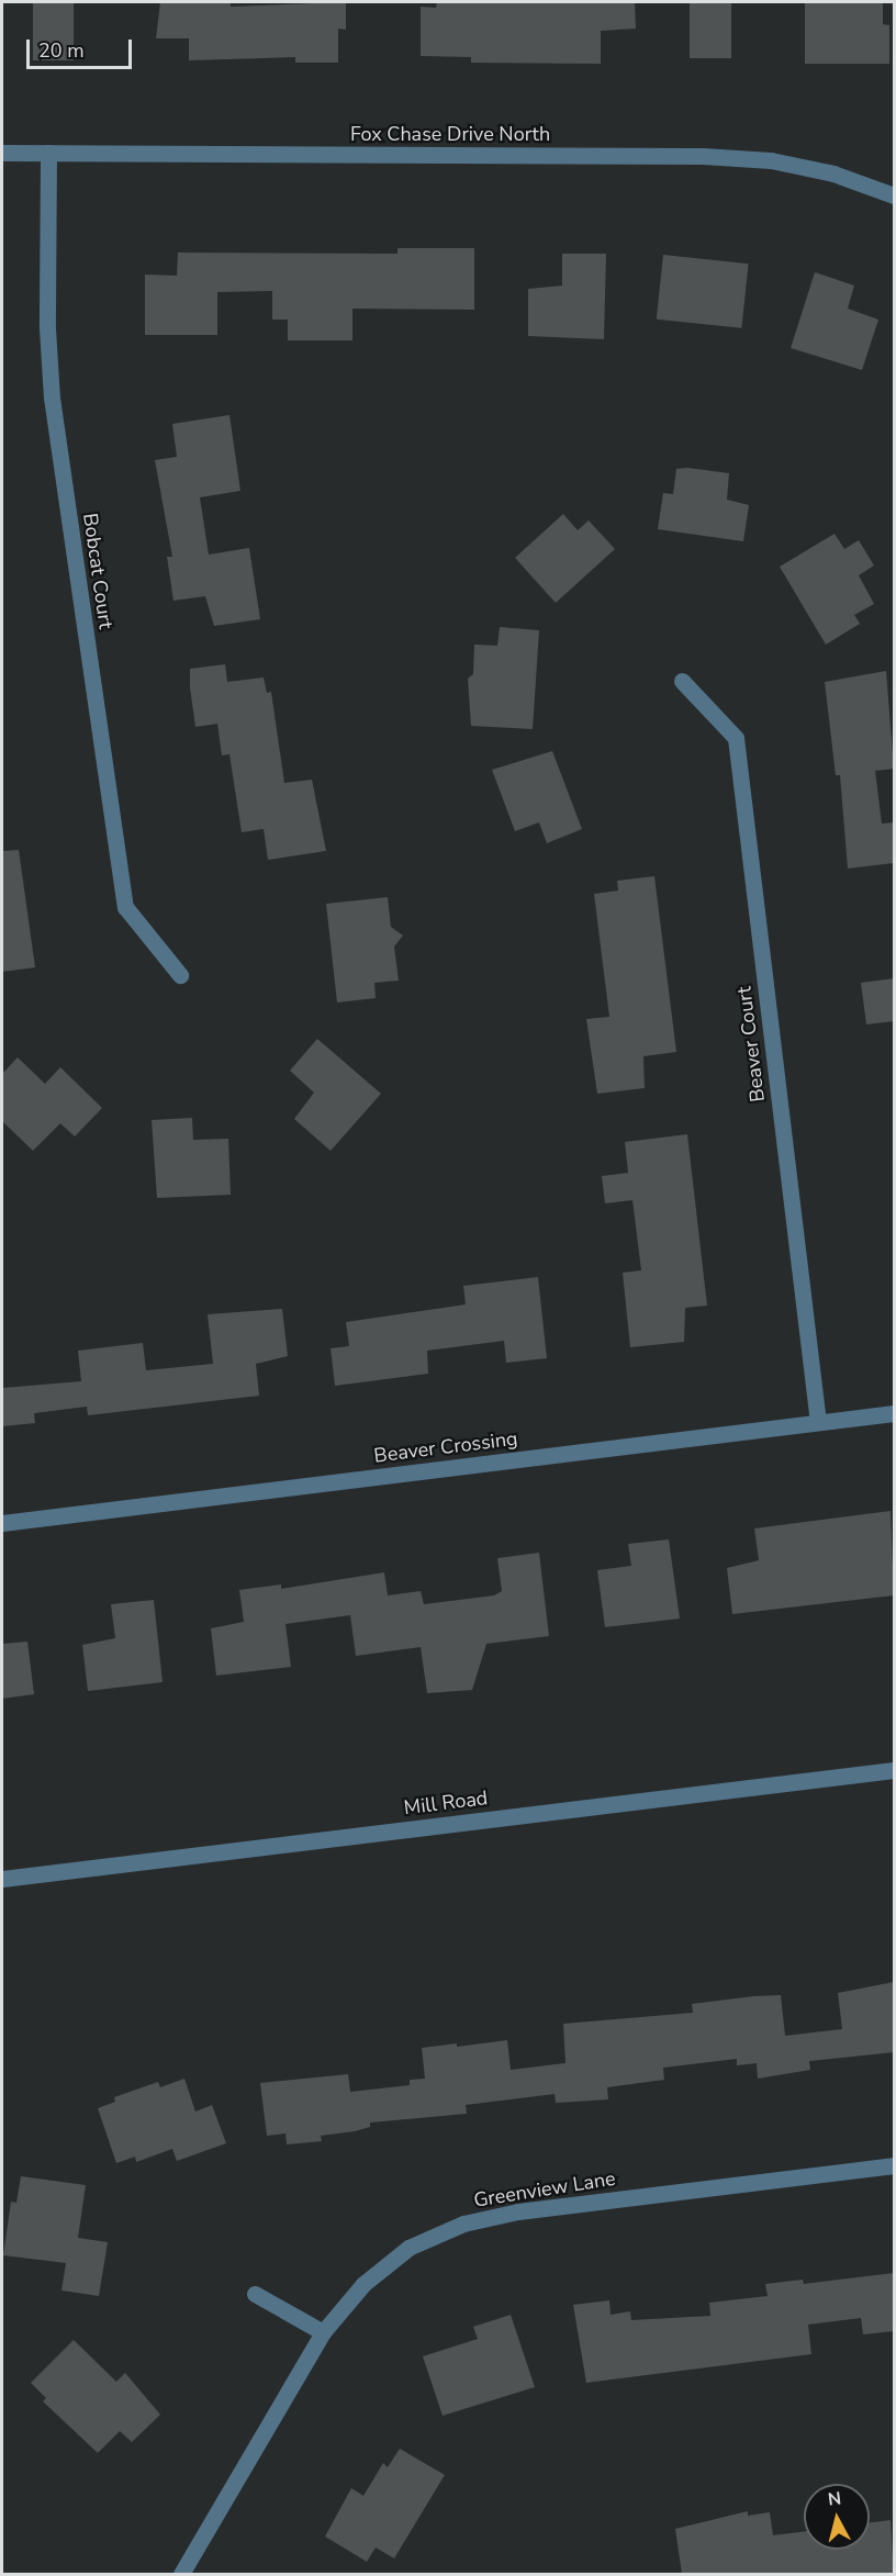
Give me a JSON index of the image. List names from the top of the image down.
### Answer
{
  "streets": {
    "street": [
      "Fox Chase Drive North",
      "Bobcat Court",
      "Beaver Court",
      "Beaver Crossing",
      "Mill Road",
      "Greenview Lane"
    ]
  },
  "crossings": [
    ["Fox Chase Drive North", "Bobcat Court"],
    ["Beaver Court", "Beaver Crossing"]
  ],
  "scale_bar": "20 m",
  "north": "top"
}
